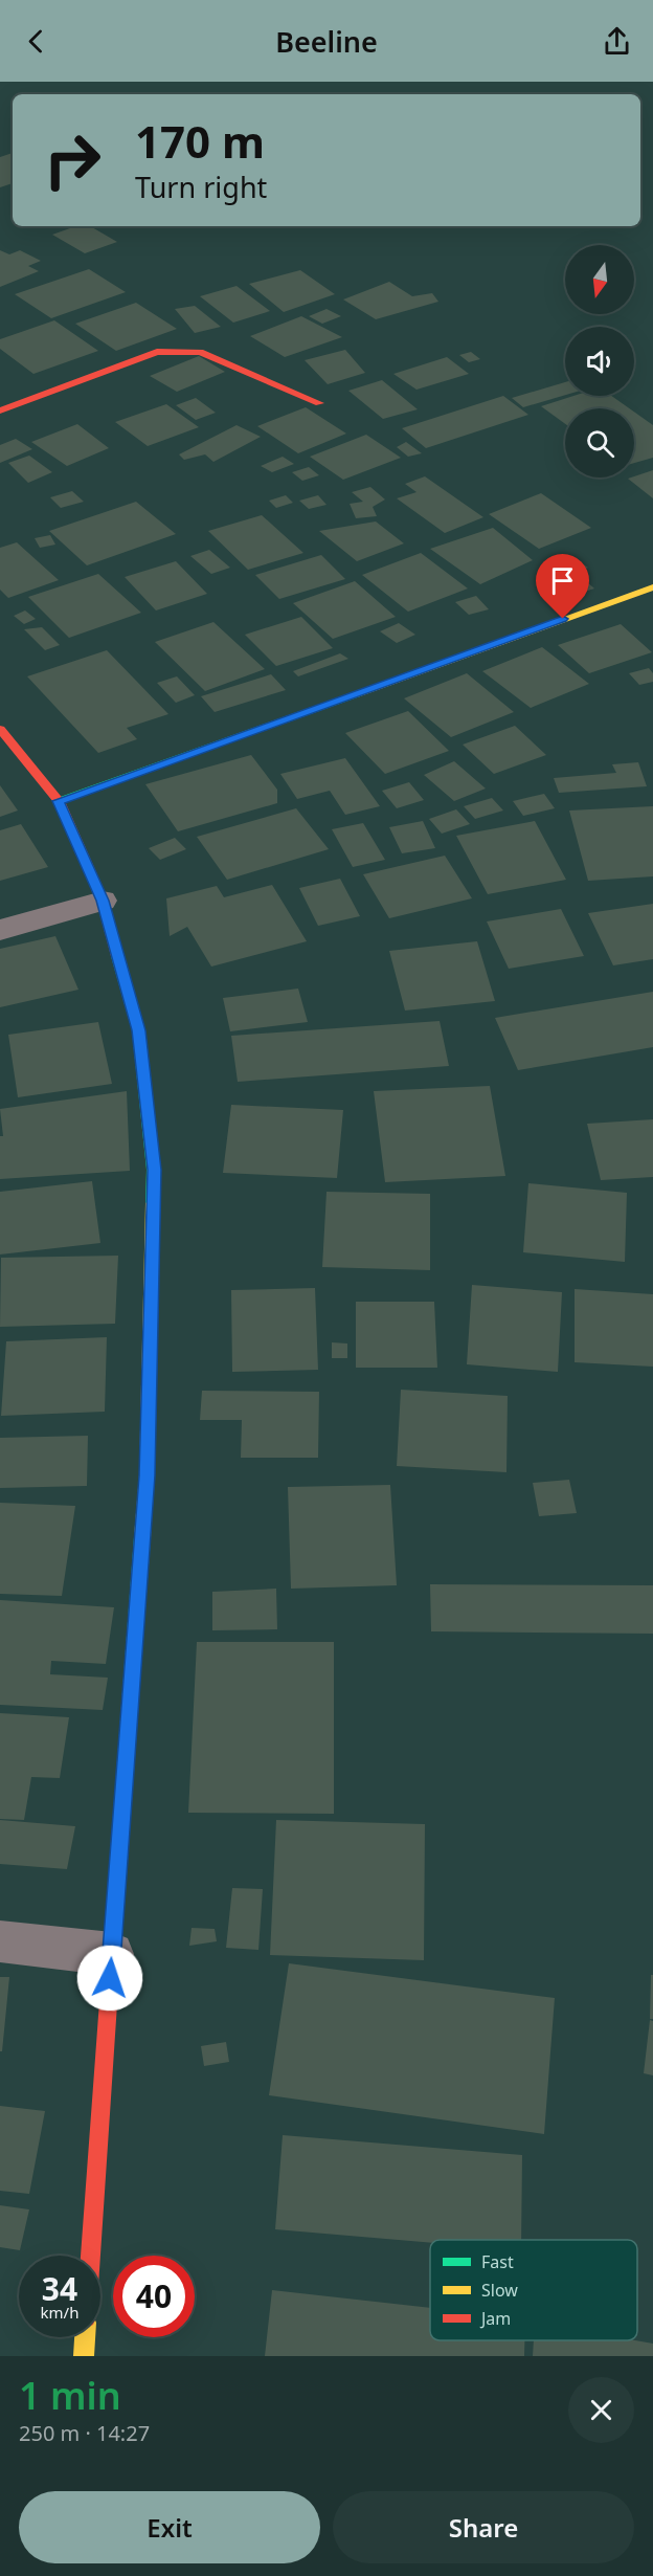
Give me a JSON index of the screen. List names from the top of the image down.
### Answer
{
  "legend": ["Fast", "Slow", "Jam"],
  "north": "bottom",
  "page": {
    "header": "Beeline",
    "turn": ["170 m", "Turn right"],
    "speed": "34 km/h",
    "limit": "40",
    "heading": ["1 min", "250 m · 14:27"],
    "buttons": ["Exit", "Share"]
  }
}
